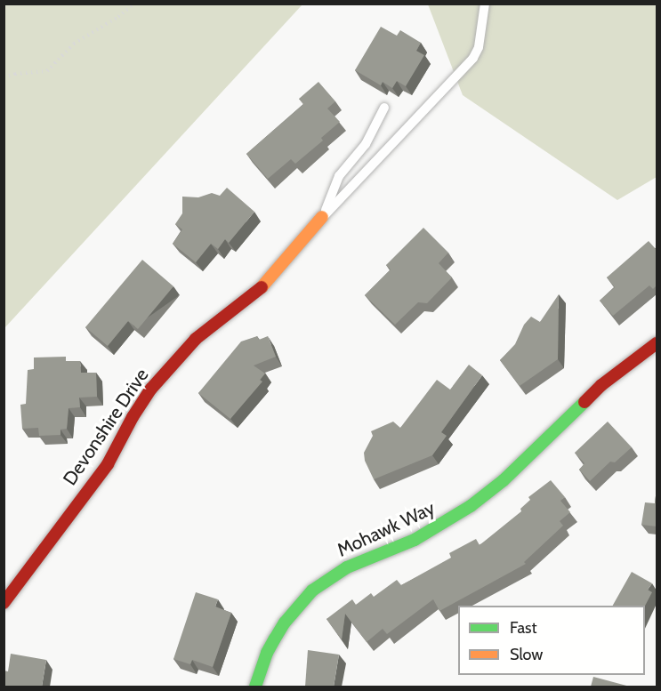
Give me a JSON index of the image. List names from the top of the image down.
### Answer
{
  "streets": {
    "street": ["Devonshire Drive", "Mohawk Way"]
  },
  "legend": ["Fast", "Slow"]
}
